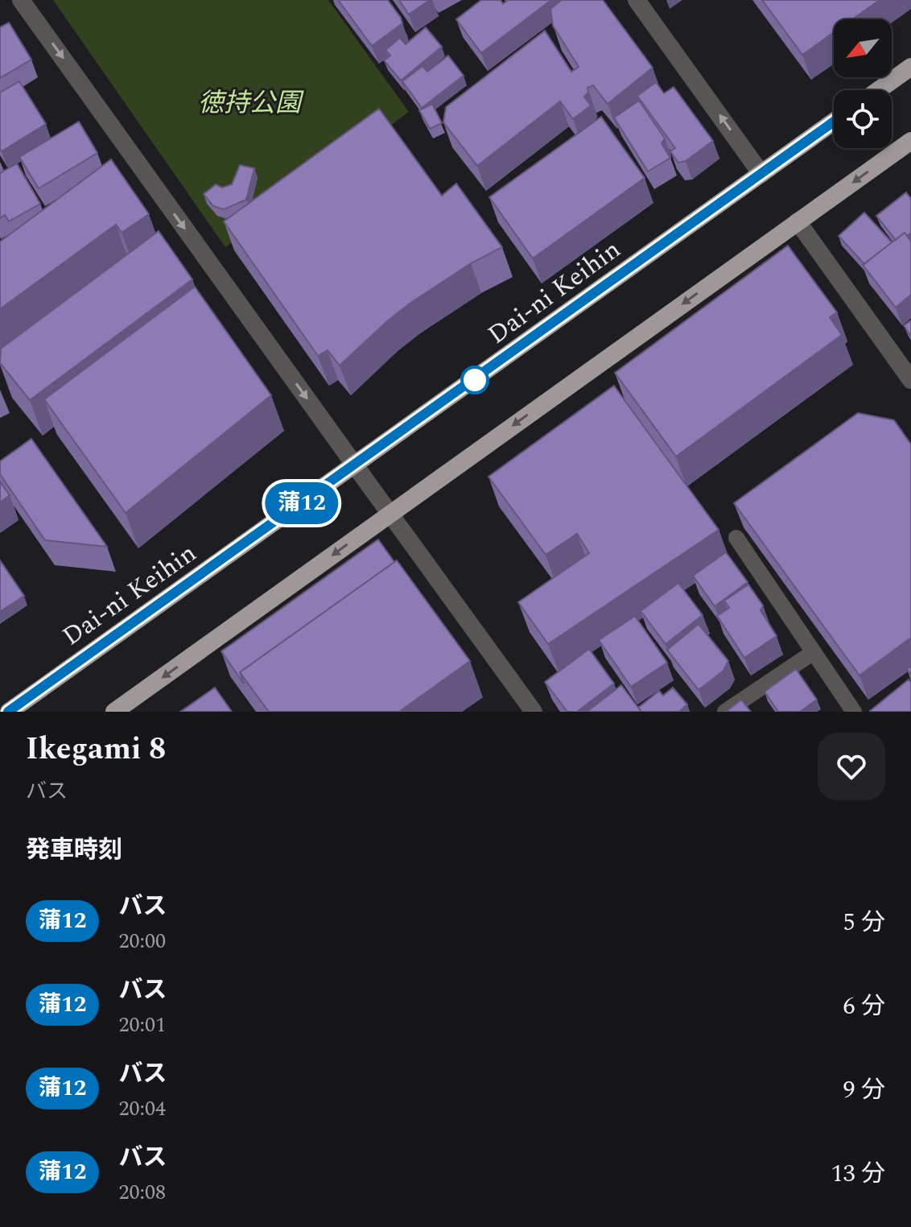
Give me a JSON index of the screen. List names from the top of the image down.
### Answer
{
  "streets": {
    "highway": ["Dai-ni Keihin"]
  },
  "parks": ["徳持公園"],
  "lines": ["bus line 蒲12"],
  "north": "bottom left",
  "page": {
    "on_map": "蒲12",
    "heading": [
      ["Ikegami 8", "バス"],
      "発車時刻"
    ],
    "list": [
      {
        "mark": "蒲12",
        "name": "バス",
        "note": "20:00",
        "value": "5 分"
      },
      {
        "mark": "蒲12",
        "name": "バス",
        "note": "20:01",
        "value": "6 分"
      },
      {
        "mark": "蒲12",
        "name": "バス",
        "note": "20:04",
        "value": "9 分"
      },
      {
        "mark": "蒲12",
        "name": "バス",
        "note": "20:08",
        "value": "13 分"
      }
    ]
  }
}
